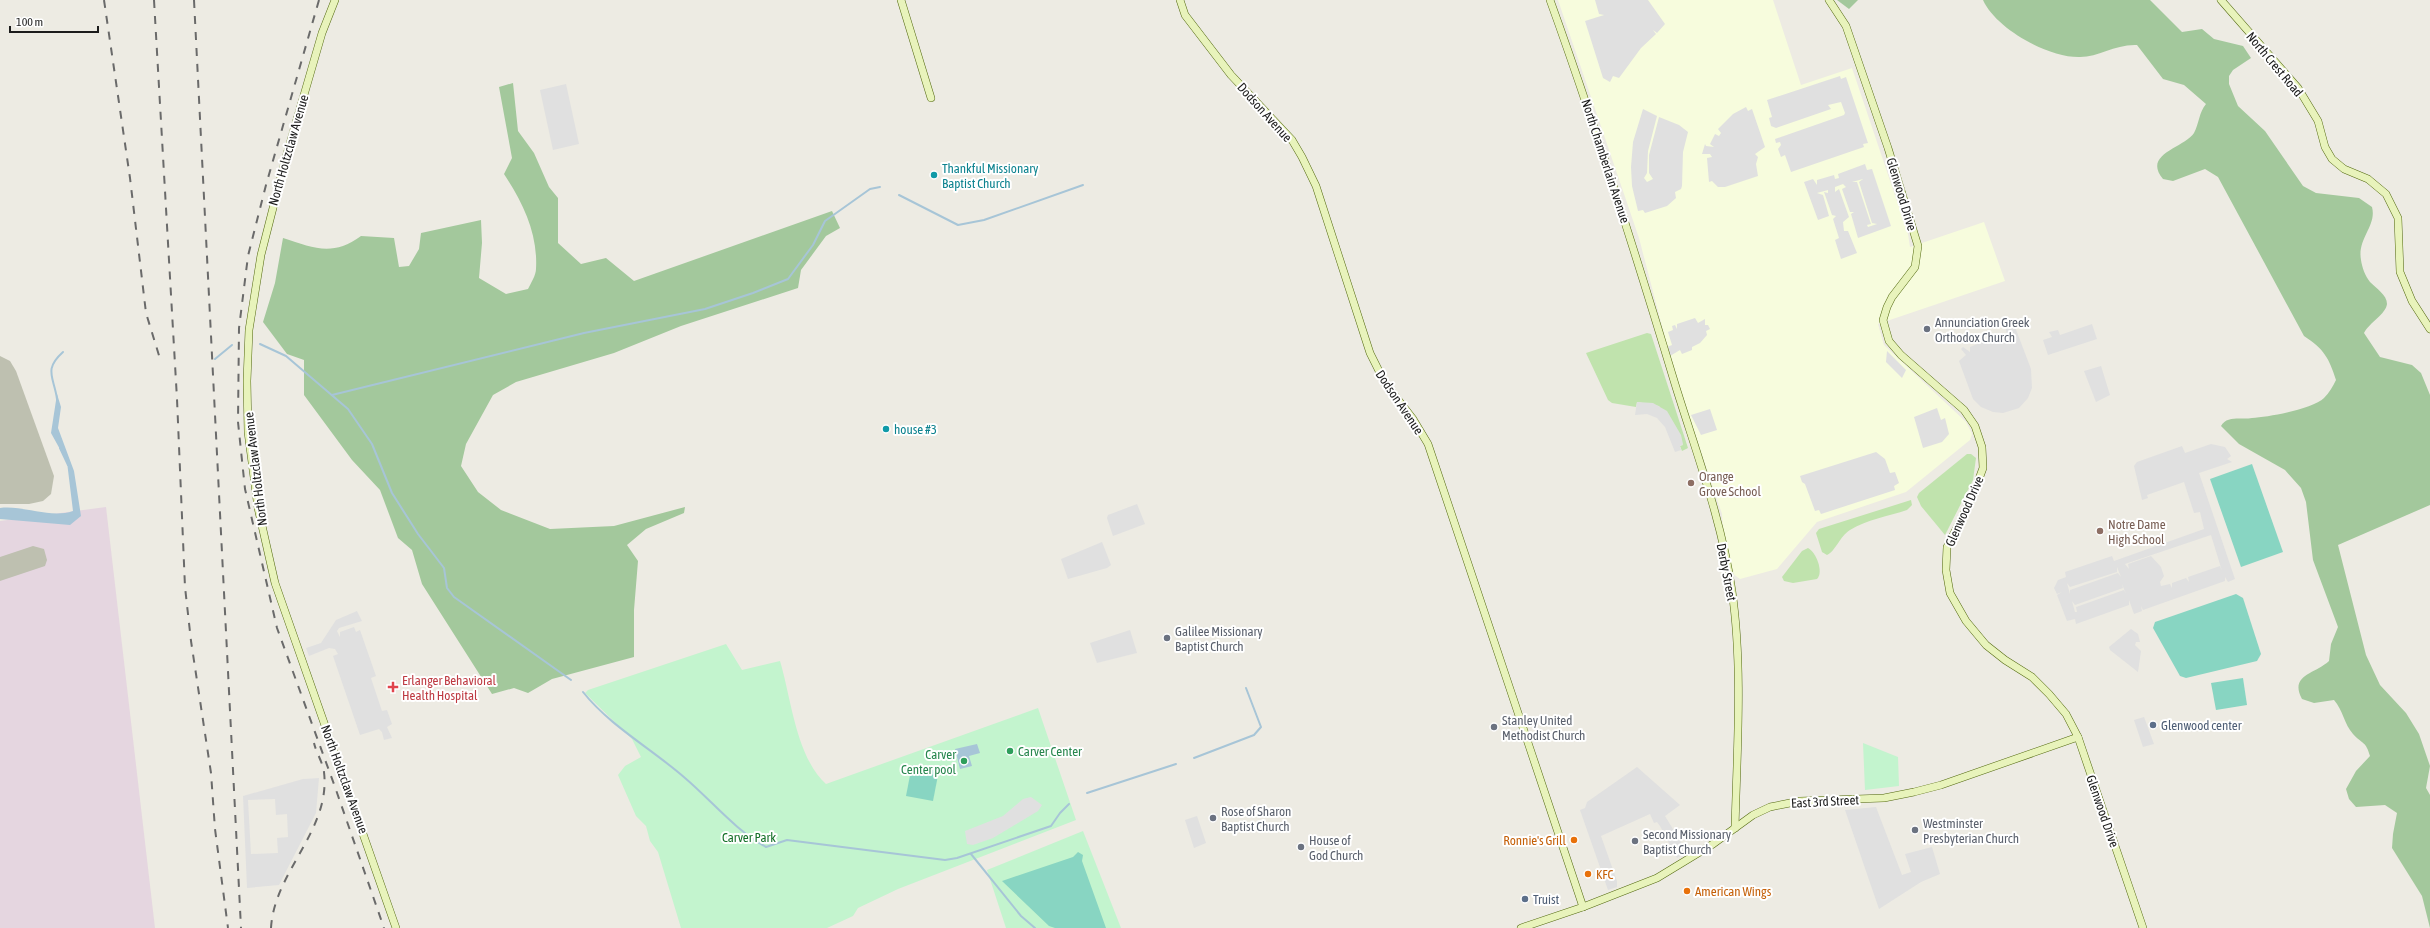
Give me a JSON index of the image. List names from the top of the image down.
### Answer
{
  "streets": {
    "street": [
      "North Crest Road",
      "Dodson Avenue",
      "North Holtzclaw Avenue",
      "North Chamberlain Avenue",
      "Glenwood Drive",
      "Derby Street",
      "East 3rd Street"
    ]
  },
  "crossings": [
    ["Dodson Avenue", "East 3rd Street"],
    ["North Chamberlain Avenue", "Derby Street"],
    ["Glenwood Drive", "East 3rd Street"],
    ["Derby Street", "East 3rd Street"]
  ],
  "parks": ["Carver Park"],
  "places": {
    "other": [
      "Thankful Missionary Baptist Church",
      "Annunciation Greek Orthodox Church",
      "house #3",
      "Orange Grove School",
      "Notre Dame High School",
      "Galilee Missionary Baptist Church",
      "Glenwood center",
      "Stanley United Methodist Church",
      "Carver Center",
      "Carver Center pool",
      "Rose of Sharon Baptist Church",
      "Westminster Presbyterian Church",
      "Ronnie's Grill",
      "Second Missionary Baptist Church",
      "House of God Church",
      "KFC",
      "American Wings",
      "Truist"
    ],
    "health": ["Erlanger Behavioral Health Hospital"]
  },
  "scale_bar": "100 m"
}
